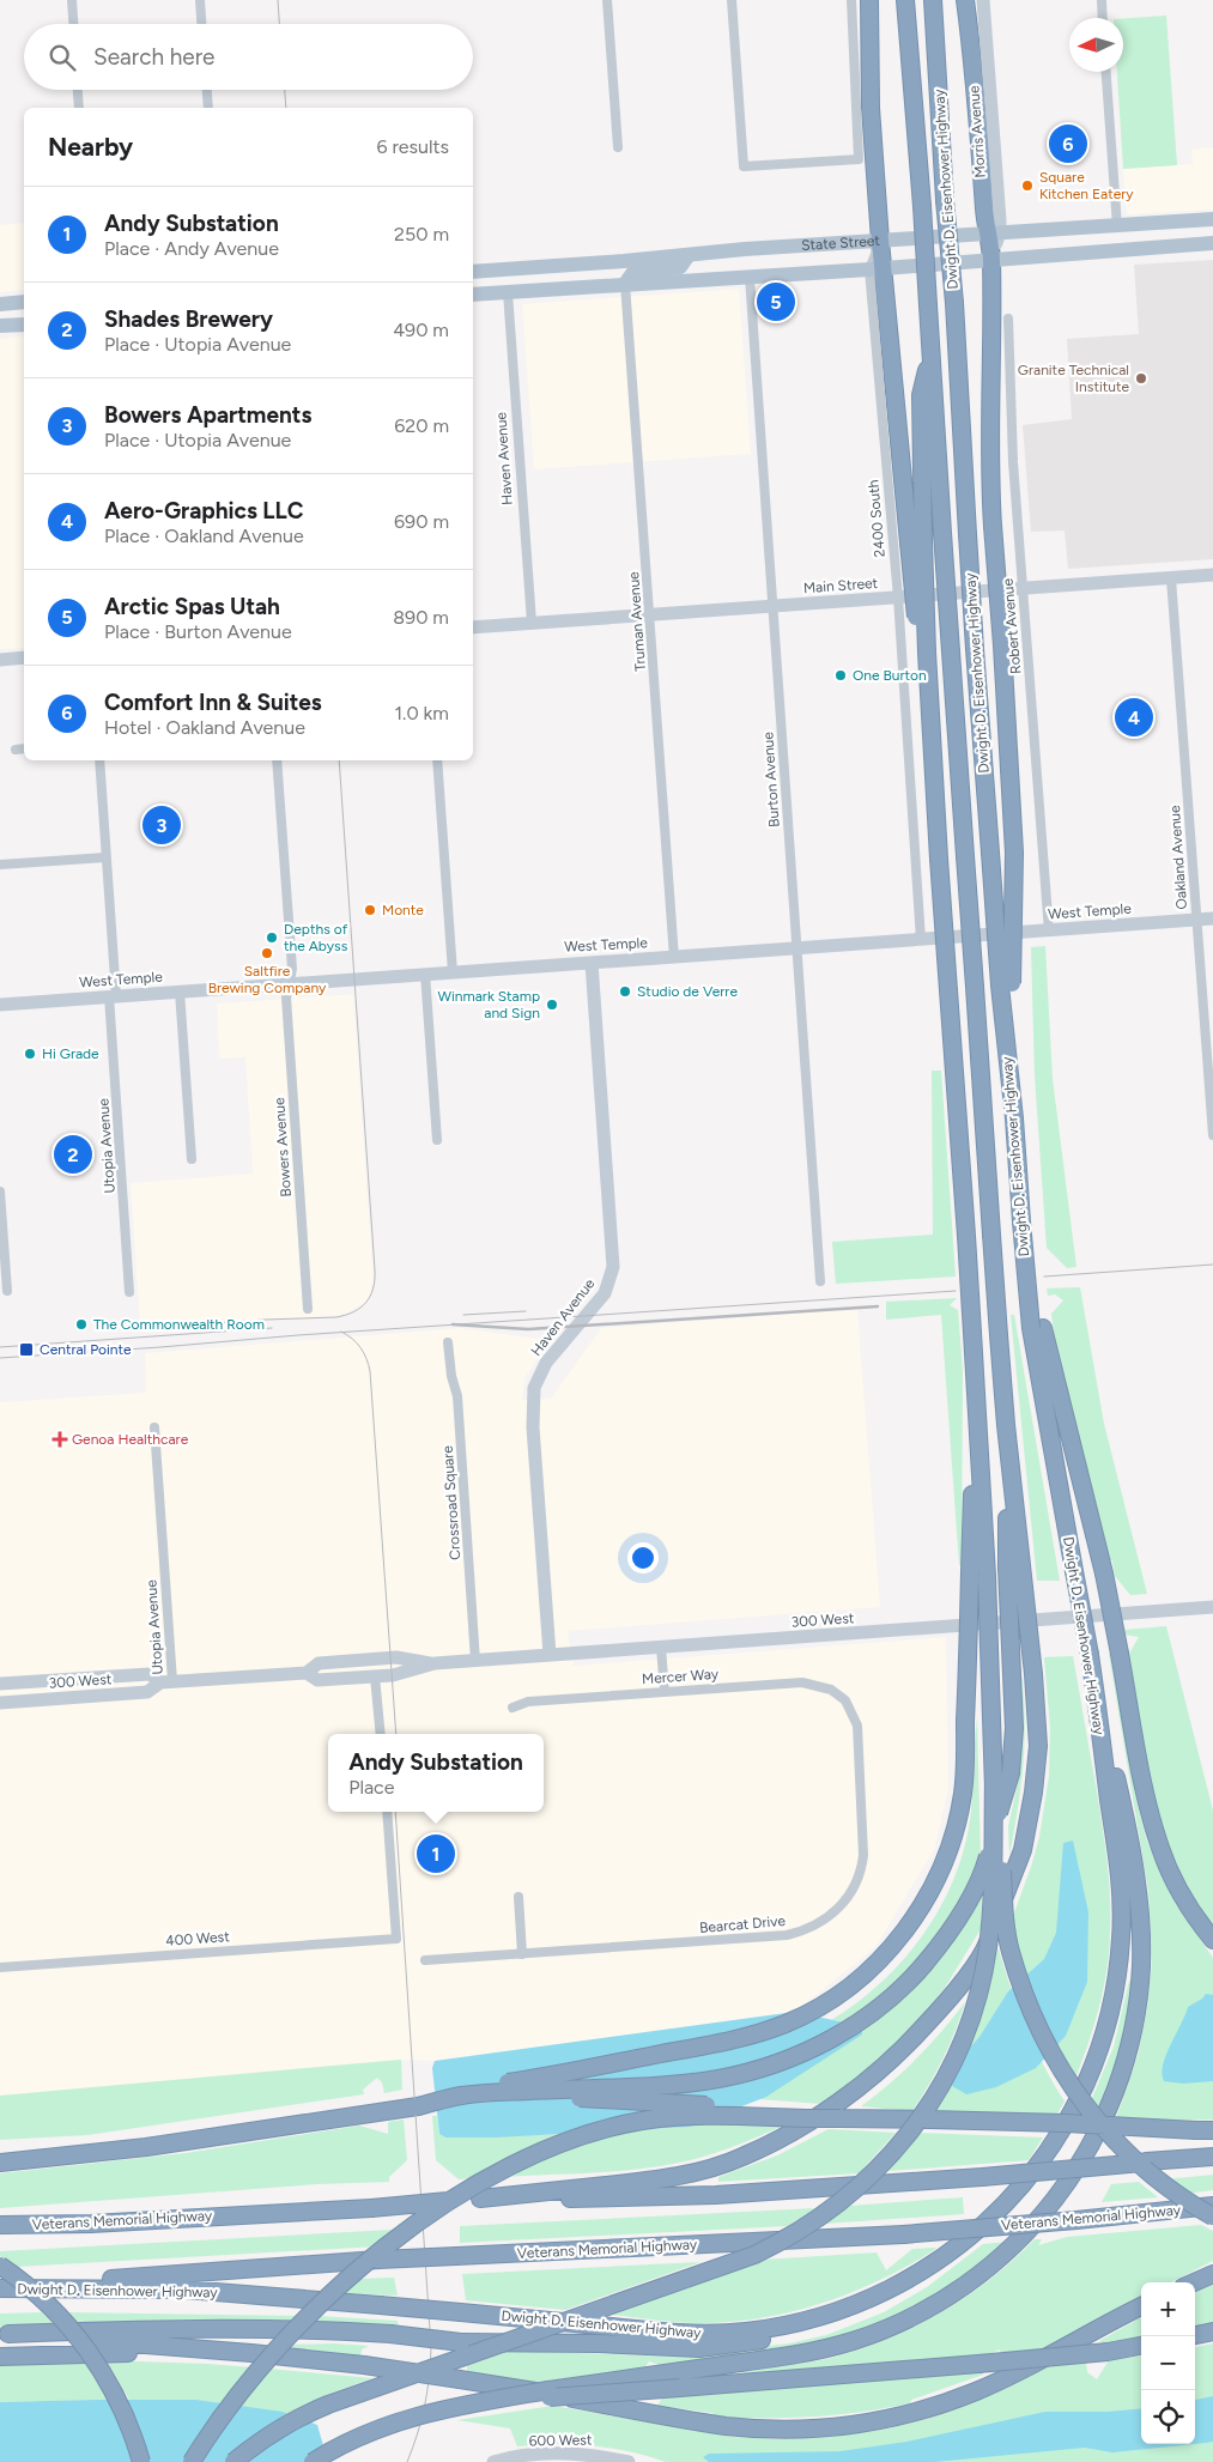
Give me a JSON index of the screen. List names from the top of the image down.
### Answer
{
  "streets": {
    "highway": ["Dwight D. Eisenhower Highway", "Veterans Memorial Highway"],
    "main road": ["State Street"],
    "street": [
      "Morris Avenue",
      "Haven Avenue",
      "2400 South",
      "Main Street",
      "Truman Avenue",
      "Robert Avenue",
      "Burton Avenue",
      "Oakland Avenue",
      "West Temple",
      "Utopia Avenue",
      "Bowers Avenue",
      "Crossroad Square",
      "300 West",
      "Mercer Way",
      "Bearcat Drive",
      "400 West",
      "600 West"
    ]
  },
  "crossings": [
    ["Morris Avenue", "State Street"],
    ["Dwight D. Eisenhower Highway", "Veterans Memorial Highway"],
    ["State Street", "Haven Avenue"],
    ["State Street", "2400 South"],
    ["State Street", "Truman Avenue"],
    ["State Street", "Burton Avenue"],
    ["Haven Avenue", "Main Street"],
    ["Haven Avenue", "West Temple"],
    ["Haven Avenue", "300 West"],
    ["2400 South", "Main Street"],
    ["2400 South", "West Temple"],
    ["Main Street", "Truman Avenue"],
    ["Main Street", "Robert Avenue"],
    ["Main Street", "Burton Avenue"],
    ["Main Street", "Oakland Avenue"],
    ["Truman Avenue", "West Temple"],
    ["Robert Avenue", "West Temple"],
    ["Burton Avenue", "West Temple"],
    ["Oakland Avenue", "West Temple"],
    ["West Temple", "Utopia Avenue"],
    ["West Temple", "Bowers Avenue"],
    ["Utopia Avenue", "300 West"],
    ["Crossroad Square", "300 West"],
    ["Mercer Way", "Bearcat Drive"]
  ],
  "places": {
    "other": [
      "Square Kitchen Eatery",
      "Granite Technical Institute",
      "One Burton",
      "Monte",
      "Depths of the Abyss",
      "Saltfire Brewing Company",
      "Studio de Verre",
      "Winmark Stamp and Sign",
      "Hi Grade",
      "The Commonwealth Room"
    ],
    "transit": ["Central Pointe"],
    "health": ["Genoa Healthcare"]
  },
  "north": "left",
  "page": {
    "search": "Search here",
    "heading": ["Nearby", "6 results"],
    "pins": [
      "6",
      "5",
      "4",
      "3",
      "2",
      "1"
    ],
    "list": [
      {
        "mark": "1",
        "name": "Andy Substation",
        "note": "Place · Andy Avenue",
        "value": "250 m"
      },
      {
        "mark": "2",
        "name": "Shades Brewery",
        "note": "Place · Utopia Avenue",
        "value": "490 m"
      },
      {
        "mark": "3",
        "name": "Bowers Apartments",
        "note": "Place · Utopia Avenue",
        "value": "620 m"
      },
      {
        "mark": "4",
        "name": "Aero-Graphics LLC",
        "note": "Place · Oakland Avenue",
        "value": "690 m"
      },
      {
        "mark": "5",
        "name": "Arctic Spas Utah",
        "note": "Place · Burton Avenue",
        "value": "890 m"
      },
      {
        "mark": "6",
        "name": "Comfort Inn & Suites",
        "note": "Hotel · Oakland Avenue",
        "value": "1.0 km"
      }
    ],
    "popup": ["Andy Substation", "Place"],
    "map_buttons": ["+", "−"]
  }
}
